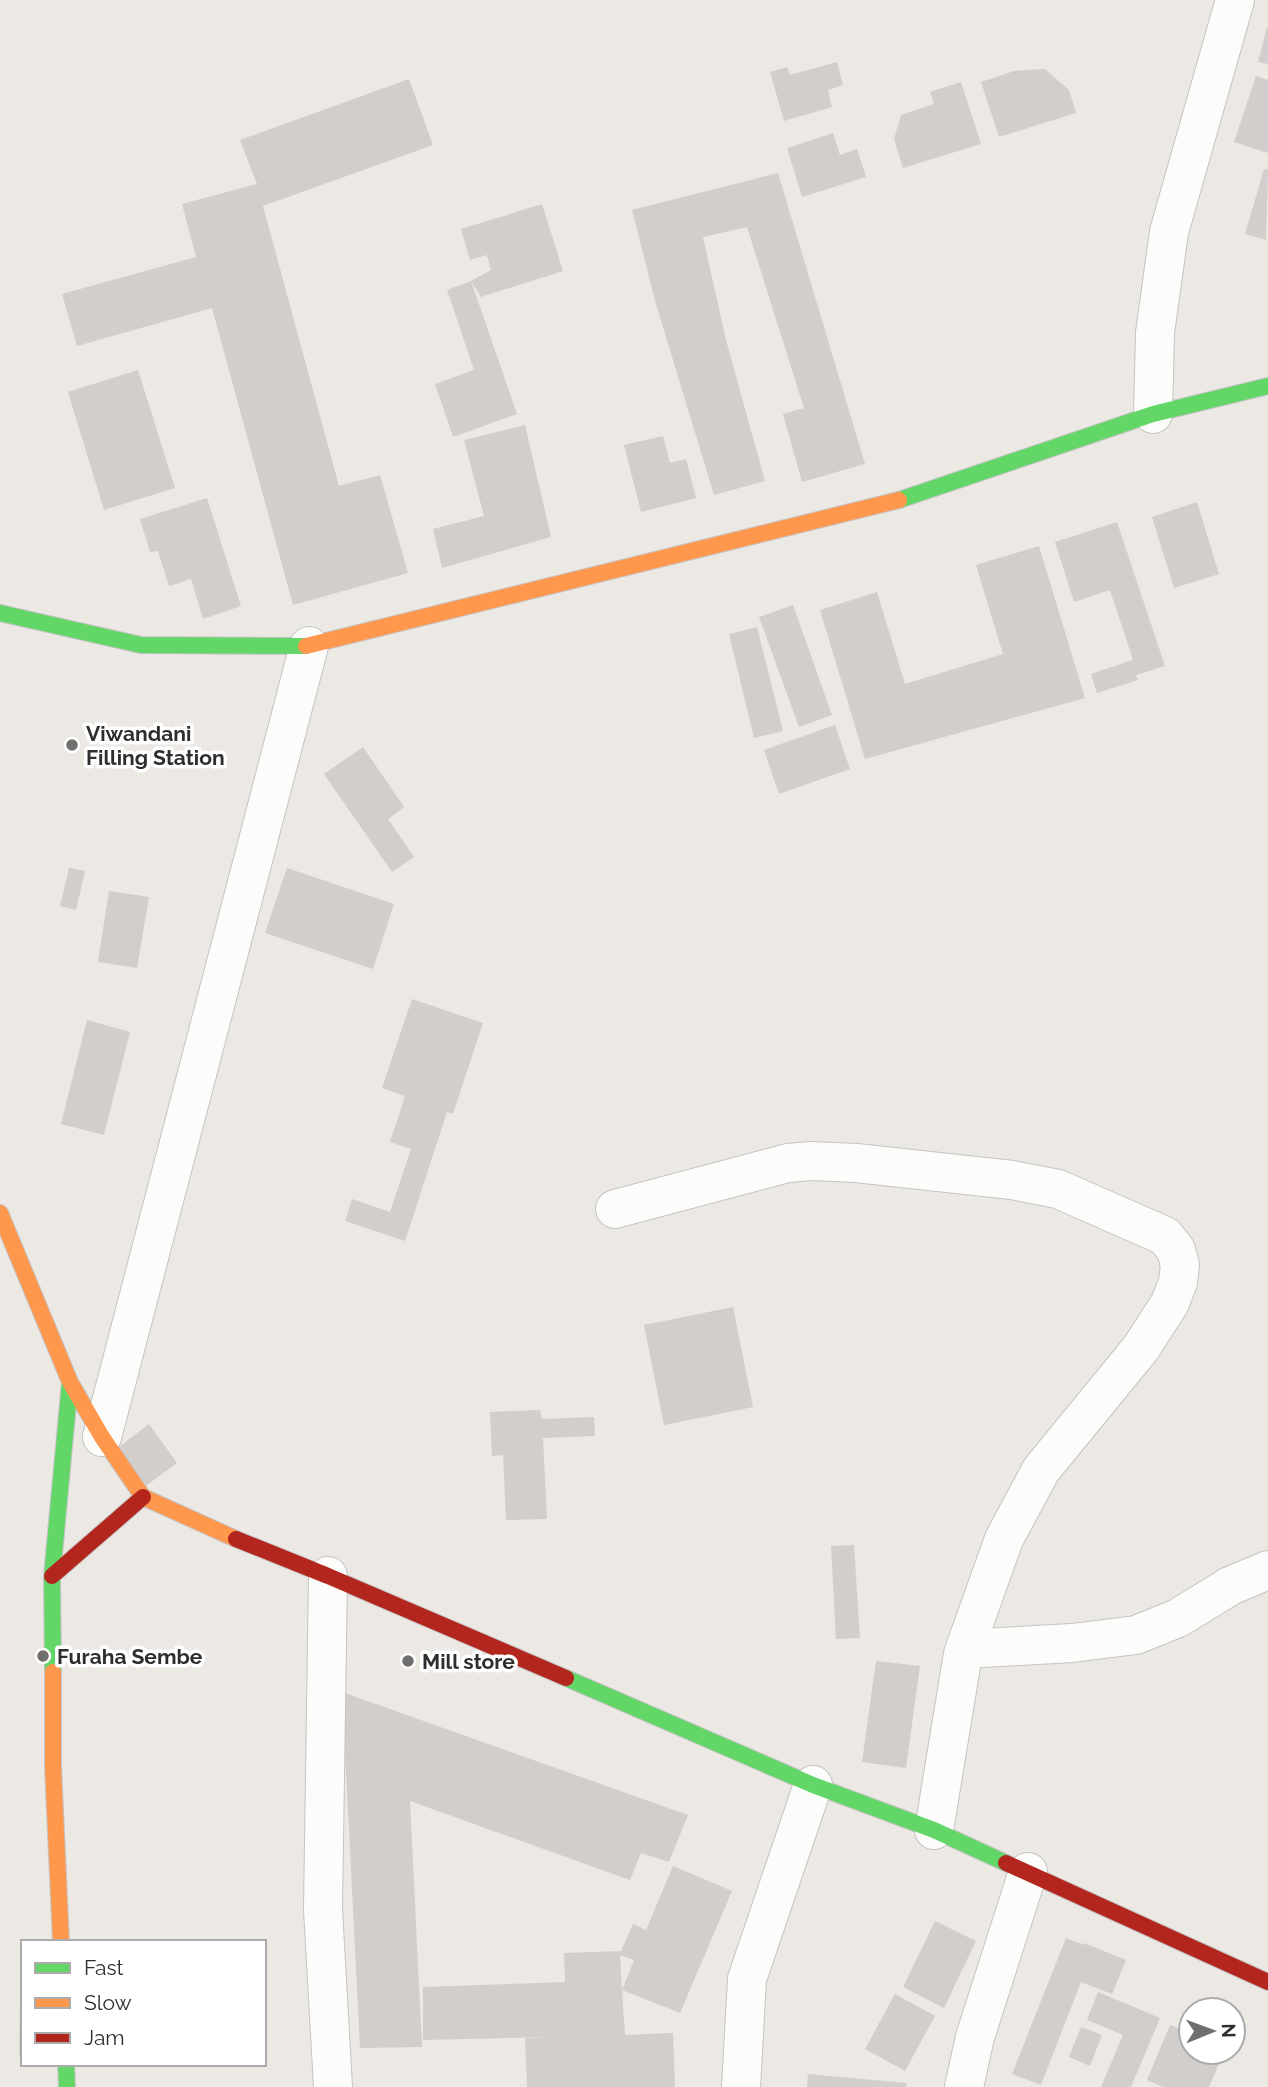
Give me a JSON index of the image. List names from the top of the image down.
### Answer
{
  "places": ["Viwandani Filling Station", "Furaha Sembe", "Mill store"],
  "legend": ["Fast", "Slow", "Jam"],
  "north": "right"
}
